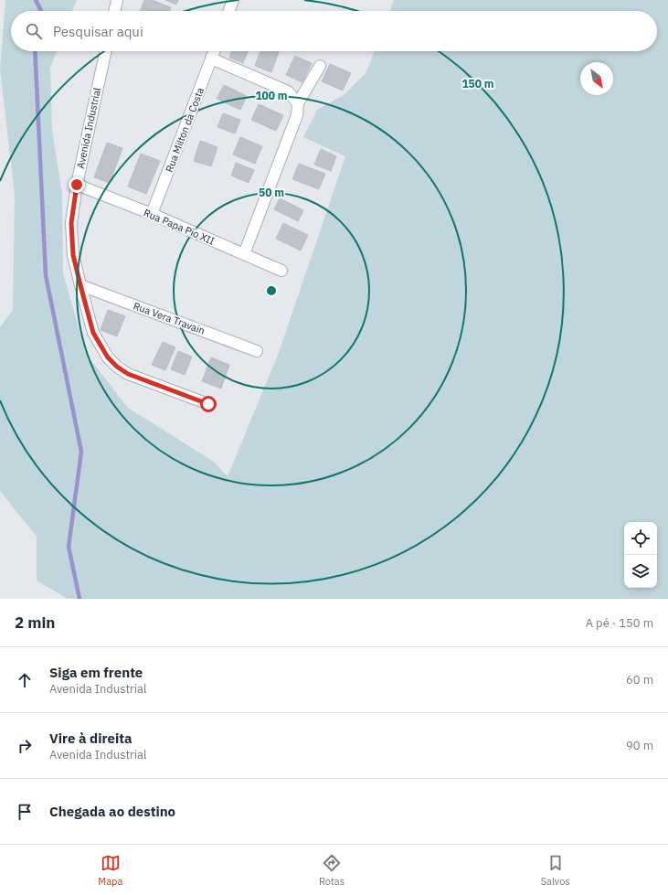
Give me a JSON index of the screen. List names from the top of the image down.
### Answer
{
  "streets": {
    "street": [
      "Avenida Industrial",
      "Rua Milton da Costa",
      "Rua Papa Pio XII",
      "Rua Vera Travain"
    ]
  },
  "crossings": [
    ["Avenida Industrial", "Rua Papa Pio XII"],
    ["Avenida Industrial", "Rua Vera Travain"],
    ["Rua Milton da Costa", "Rua Papa Pio XII"]
  ],
  "north": "bottom right",
  "page": {
    "search": "Pesquisar aqui",
    "heading": ["2 min", "A pé · 150 m"],
    "list": [
      ["Siga em frente", "Avenida Industrial", "60 m"],
      ["Vire à direita", "Avenida Industrial", "90 m"],
      "Chegada ao destino"
    ],
    "nav": ["Mapa", "Rotas", "Salvos"]
  },
  "rings": ["150 m", "100 m", "50 m"]
}
